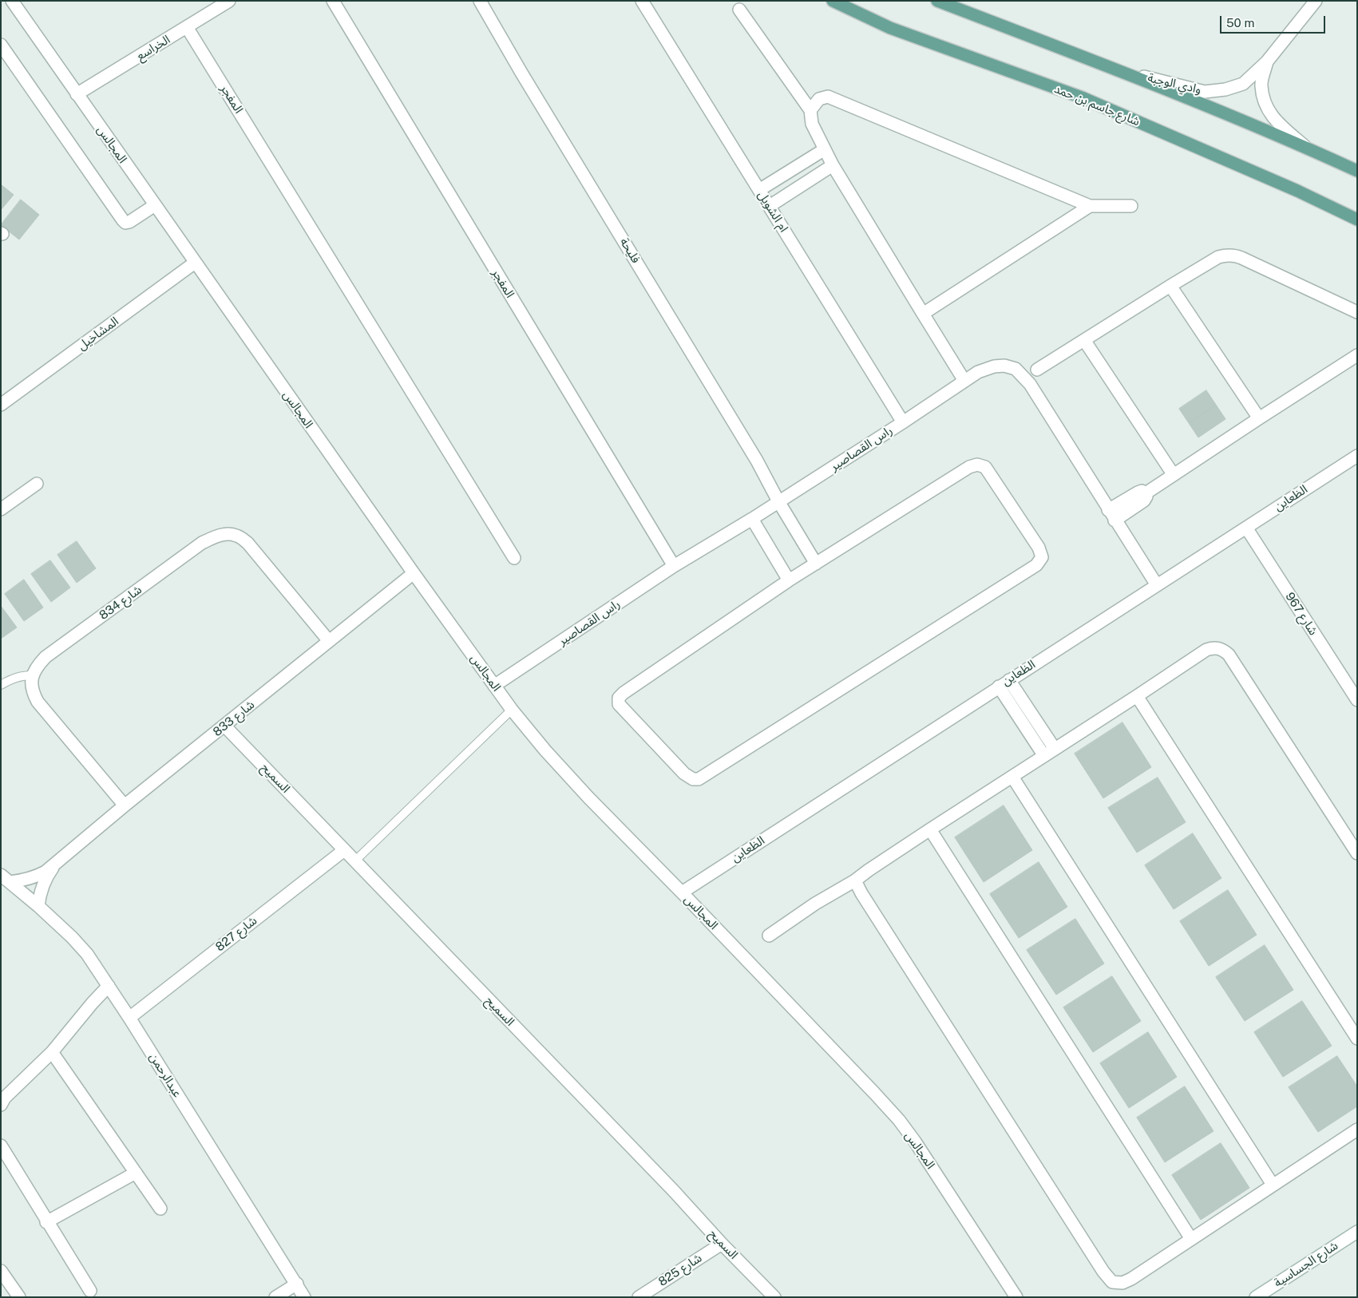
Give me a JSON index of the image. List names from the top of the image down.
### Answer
{
  "streets": {
    "main road": ["شارع جاسم بن حمد"],
    "street": [
      "الخراسع",
      "وادي الوجبة",
      "المفجر",
      "المجالس",
      "ام الشويل",
      "فليحة",
      "المشاخيل",
      "راس القصاصير",
      "الظعاين",
      "شارع 834",
      "شارع 967",
      "شارع 833",
      "السميح",
      "شارع 827",
      "عبدالرحمن",
      "شارع الجساسية",
      "شارع 825"
    ]
  },
  "crossings": [
    ["الخراسع", "المفجر"],
    ["الخراسع", "المجالس"],
    ["المفجر", "راس القصاصير"],
    ["المجالس", "المشاخيل"],
    ["المجالس", "راس القصاصير"],
    ["المجالس", "الظعاين"],
    ["المجالس", "شارع 833"],
    ["ام الشويل", "راس القصاصير"],
    ["فليحة", "راس القصاصير"],
    ["راس القصاصير", "الظعاين"],
    ["الظعاين", "شارع 967"],
    ["شارع 834", "شارع 833"],
    ["شارع 833", "السميح"],
    ["شارع 833", "عبدالرحمن"],
    ["السميح", "شارع 827"],
    ["السميح", "شارع 825"],
    ["شارع 827", "عبدالرحمن"]
  ],
  "scale_bar": "50 m"
}
